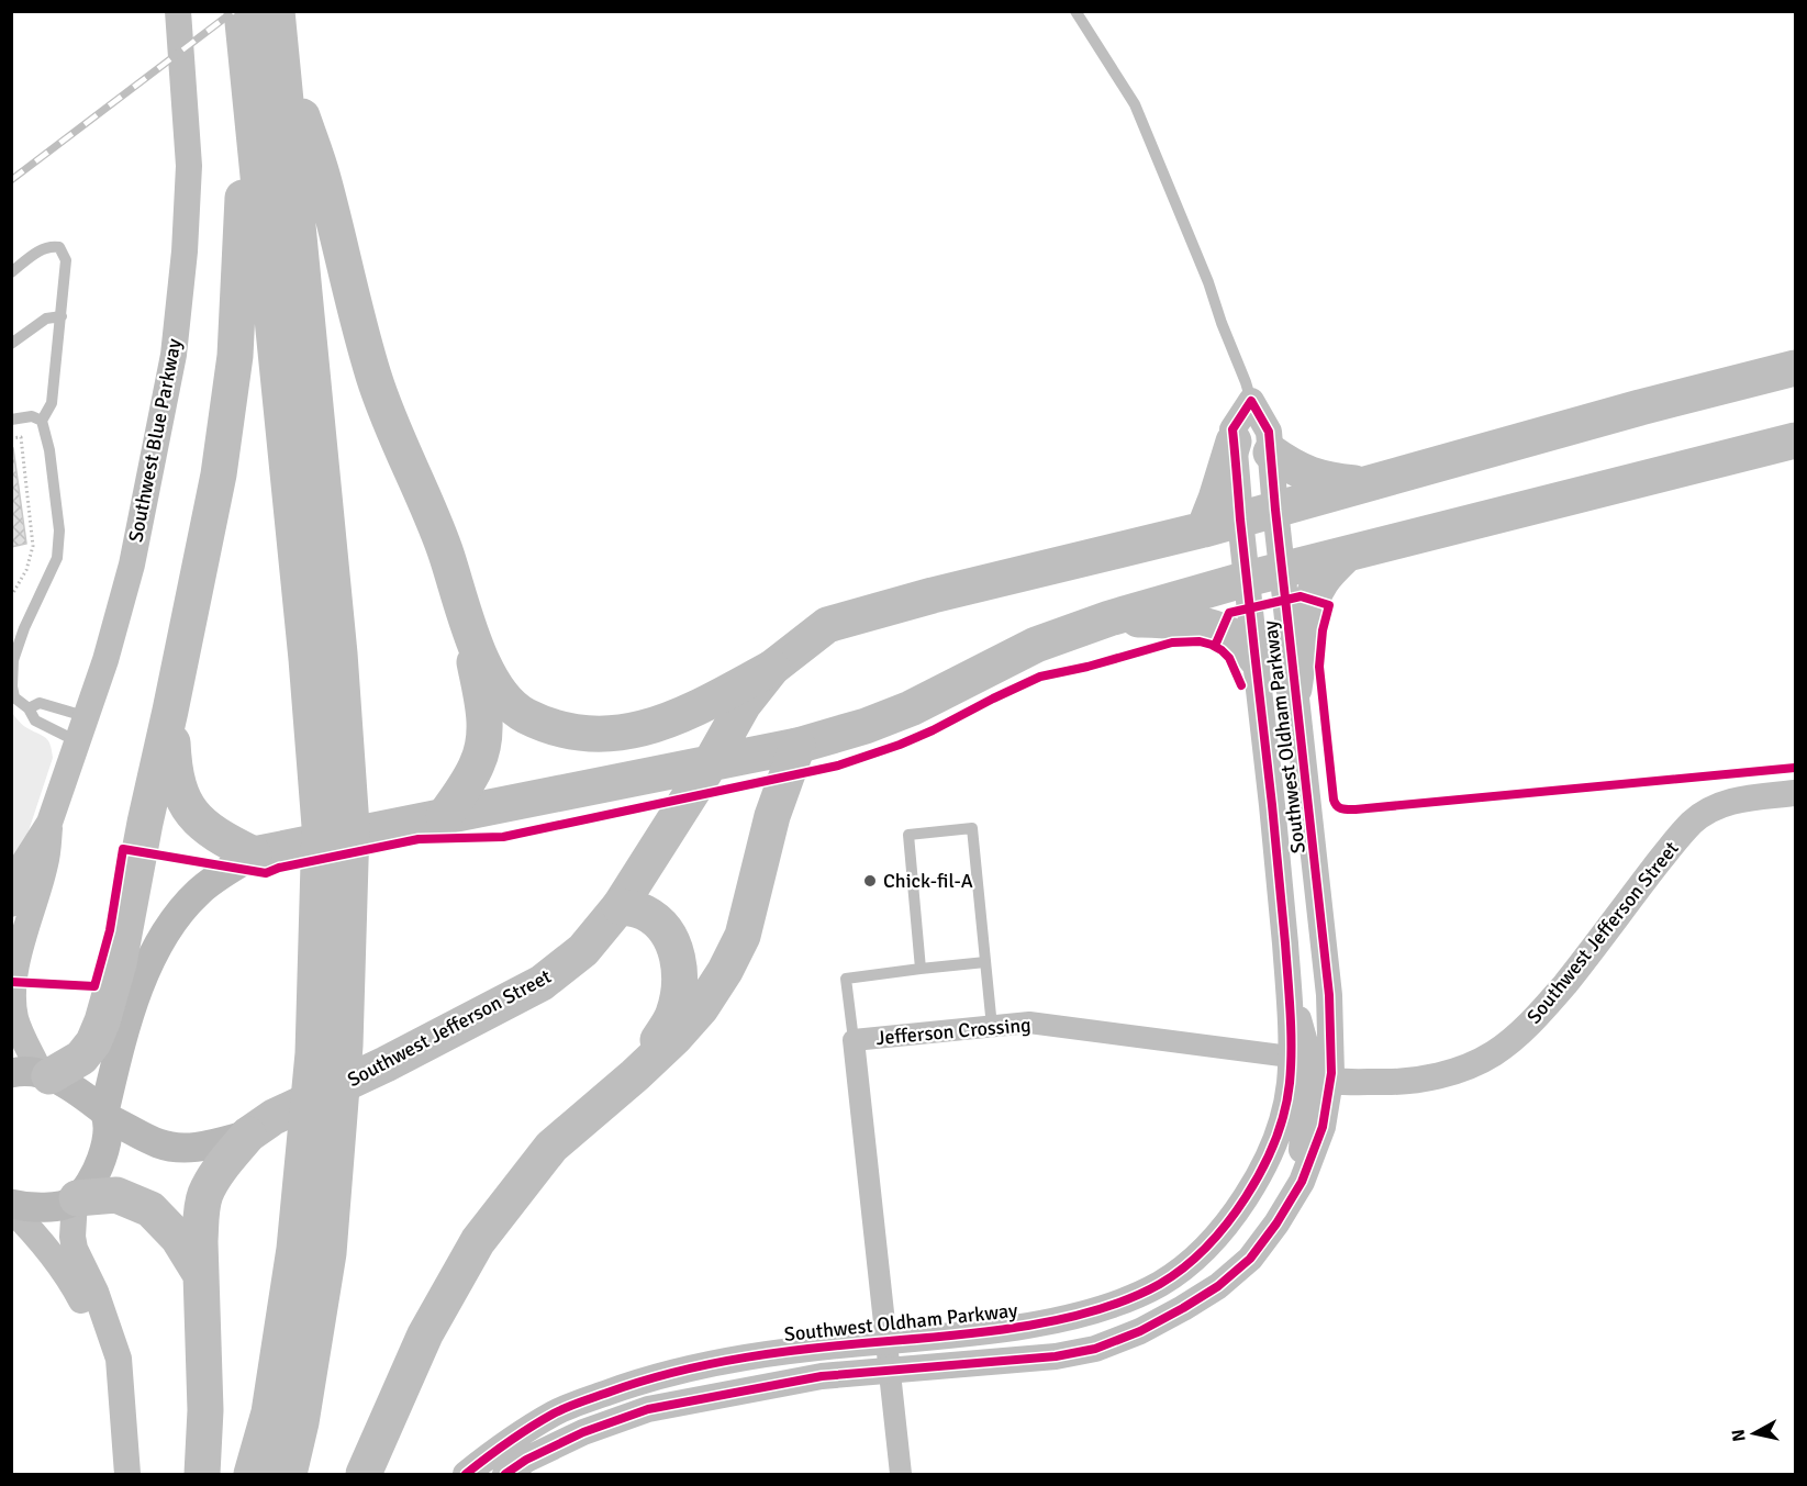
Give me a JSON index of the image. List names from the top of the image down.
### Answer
{
  "streets": {
    "highway": ["Southwest Jefferson Street"],
    "street": ["Southwest Blue Parkway", "Southwest Oldham Parkway", "Jefferson Crossing"]
  },
  "crossings": [
    ["Southwest Blue Parkway", "Southwest Jefferson Street"],
    ["Southwest Oldham Parkway", "Southwest Jefferson Street"],
    ["Southwest Oldham Parkway", "Jefferson Crossing"]
  ],
  "places": ["Chick-fil-A"],
  "north": "left"
}
